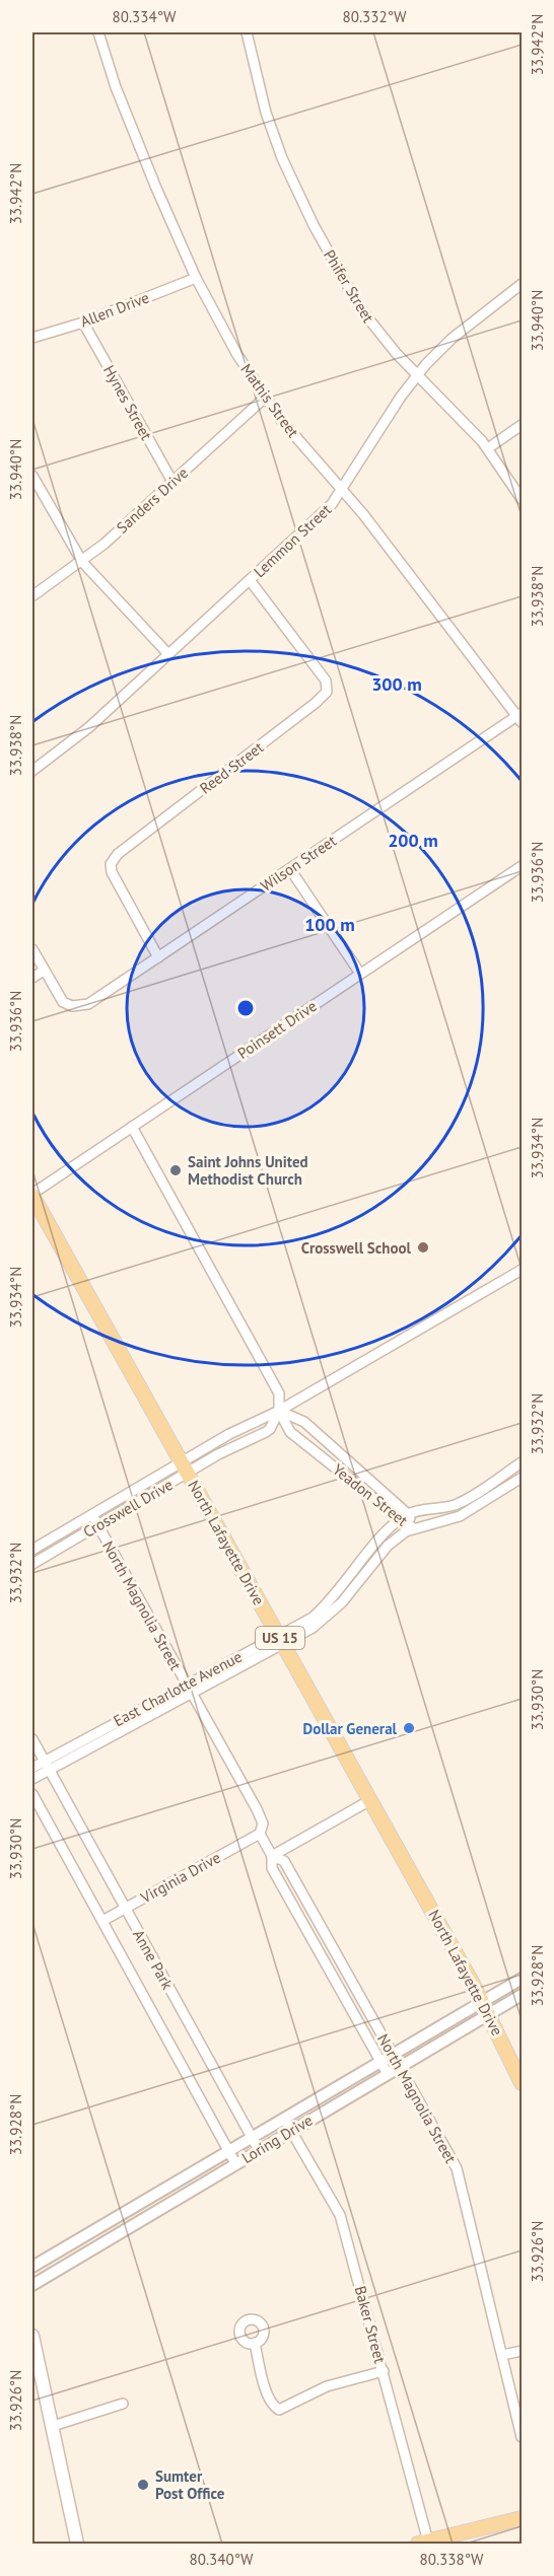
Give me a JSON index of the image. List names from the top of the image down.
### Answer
{
  "streets": {
    "main road": ["North Lafayette Drive", "US 15"],
    "street": [
      "Phifer Street",
      "Allen Drive",
      "Mathis Street",
      "Hynes Street",
      "Sanders Drive",
      "Lemmon Street",
      "Reed Street",
      "Wilson Street",
      "Poinsett Drive",
      "Yeadon Street",
      "Crosswell Drive",
      "North Magnolia Street",
      "East Charlotte Avenue",
      "Virginia Drive",
      "Anne Park",
      "Loring Drive",
      "Baker Street"
    ]
  },
  "crossings": [
    ["Phifer Street", "Lemmon Street"],
    ["Allen Drive", "Mathis Street"],
    ["Allen Drive", "Hynes Street"],
    ["Mathis Street", "Sanders Drive"],
    ["Mathis Street", "Lemmon Street"],
    ["Mathis Street", "Wilson Street"],
    ["Hynes Street", "Sanders Drive"],
    ["Lemmon Street", "Reed Street"],
    ["Reed Street", "Wilson Street"],
    ["Poinsett Drive", "Yeadon Street"],
    ["Poinsett Drive", "North Lafayette Drive"],
    ["Yeadon Street", "Crosswell Drive"],
    ["Yeadon Street", "East Charlotte Avenue"],
    ["Crosswell Drive", "North Lafayette Drive"],
    ["Crosswell Drive", "North Magnolia Street"],
    ["North Lafayette Drive", "East Charlotte Avenue"],
    ["North Lafayette Drive", "Loring Drive"],
    ["North Magnolia Street", "East Charlotte Avenue"],
    ["North Magnolia Street", "Virginia Drive"],
    ["North Magnolia Street", "Loring Drive"],
    ["East Charlotte Avenue", "Anne Park"],
    ["Virginia Drive", "Anne Park"],
    ["Anne Park", "Loring Drive"],
    ["Loring Drive", "Baker Street"]
  ],
  "places": [
    "Saint Johns United Methodist Church",
    "Crosswell School",
    "Dollar General",
    "Sumter Post Office"
  ],
  "coordinates": [
    "80.334°W",
    "80.332°W",
    "33.942°N",
    "33.940°N",
    "33.938°N",
    "33.936°N",
    "33.934°N",
    "33.932°N",
    "33.930°N",
    "33.928°N",
    "33.926°N",
    "80.340°W",
    "80.338°W"
  ],
  "rings": ["300 m", "200 m", "100 m"]
}
